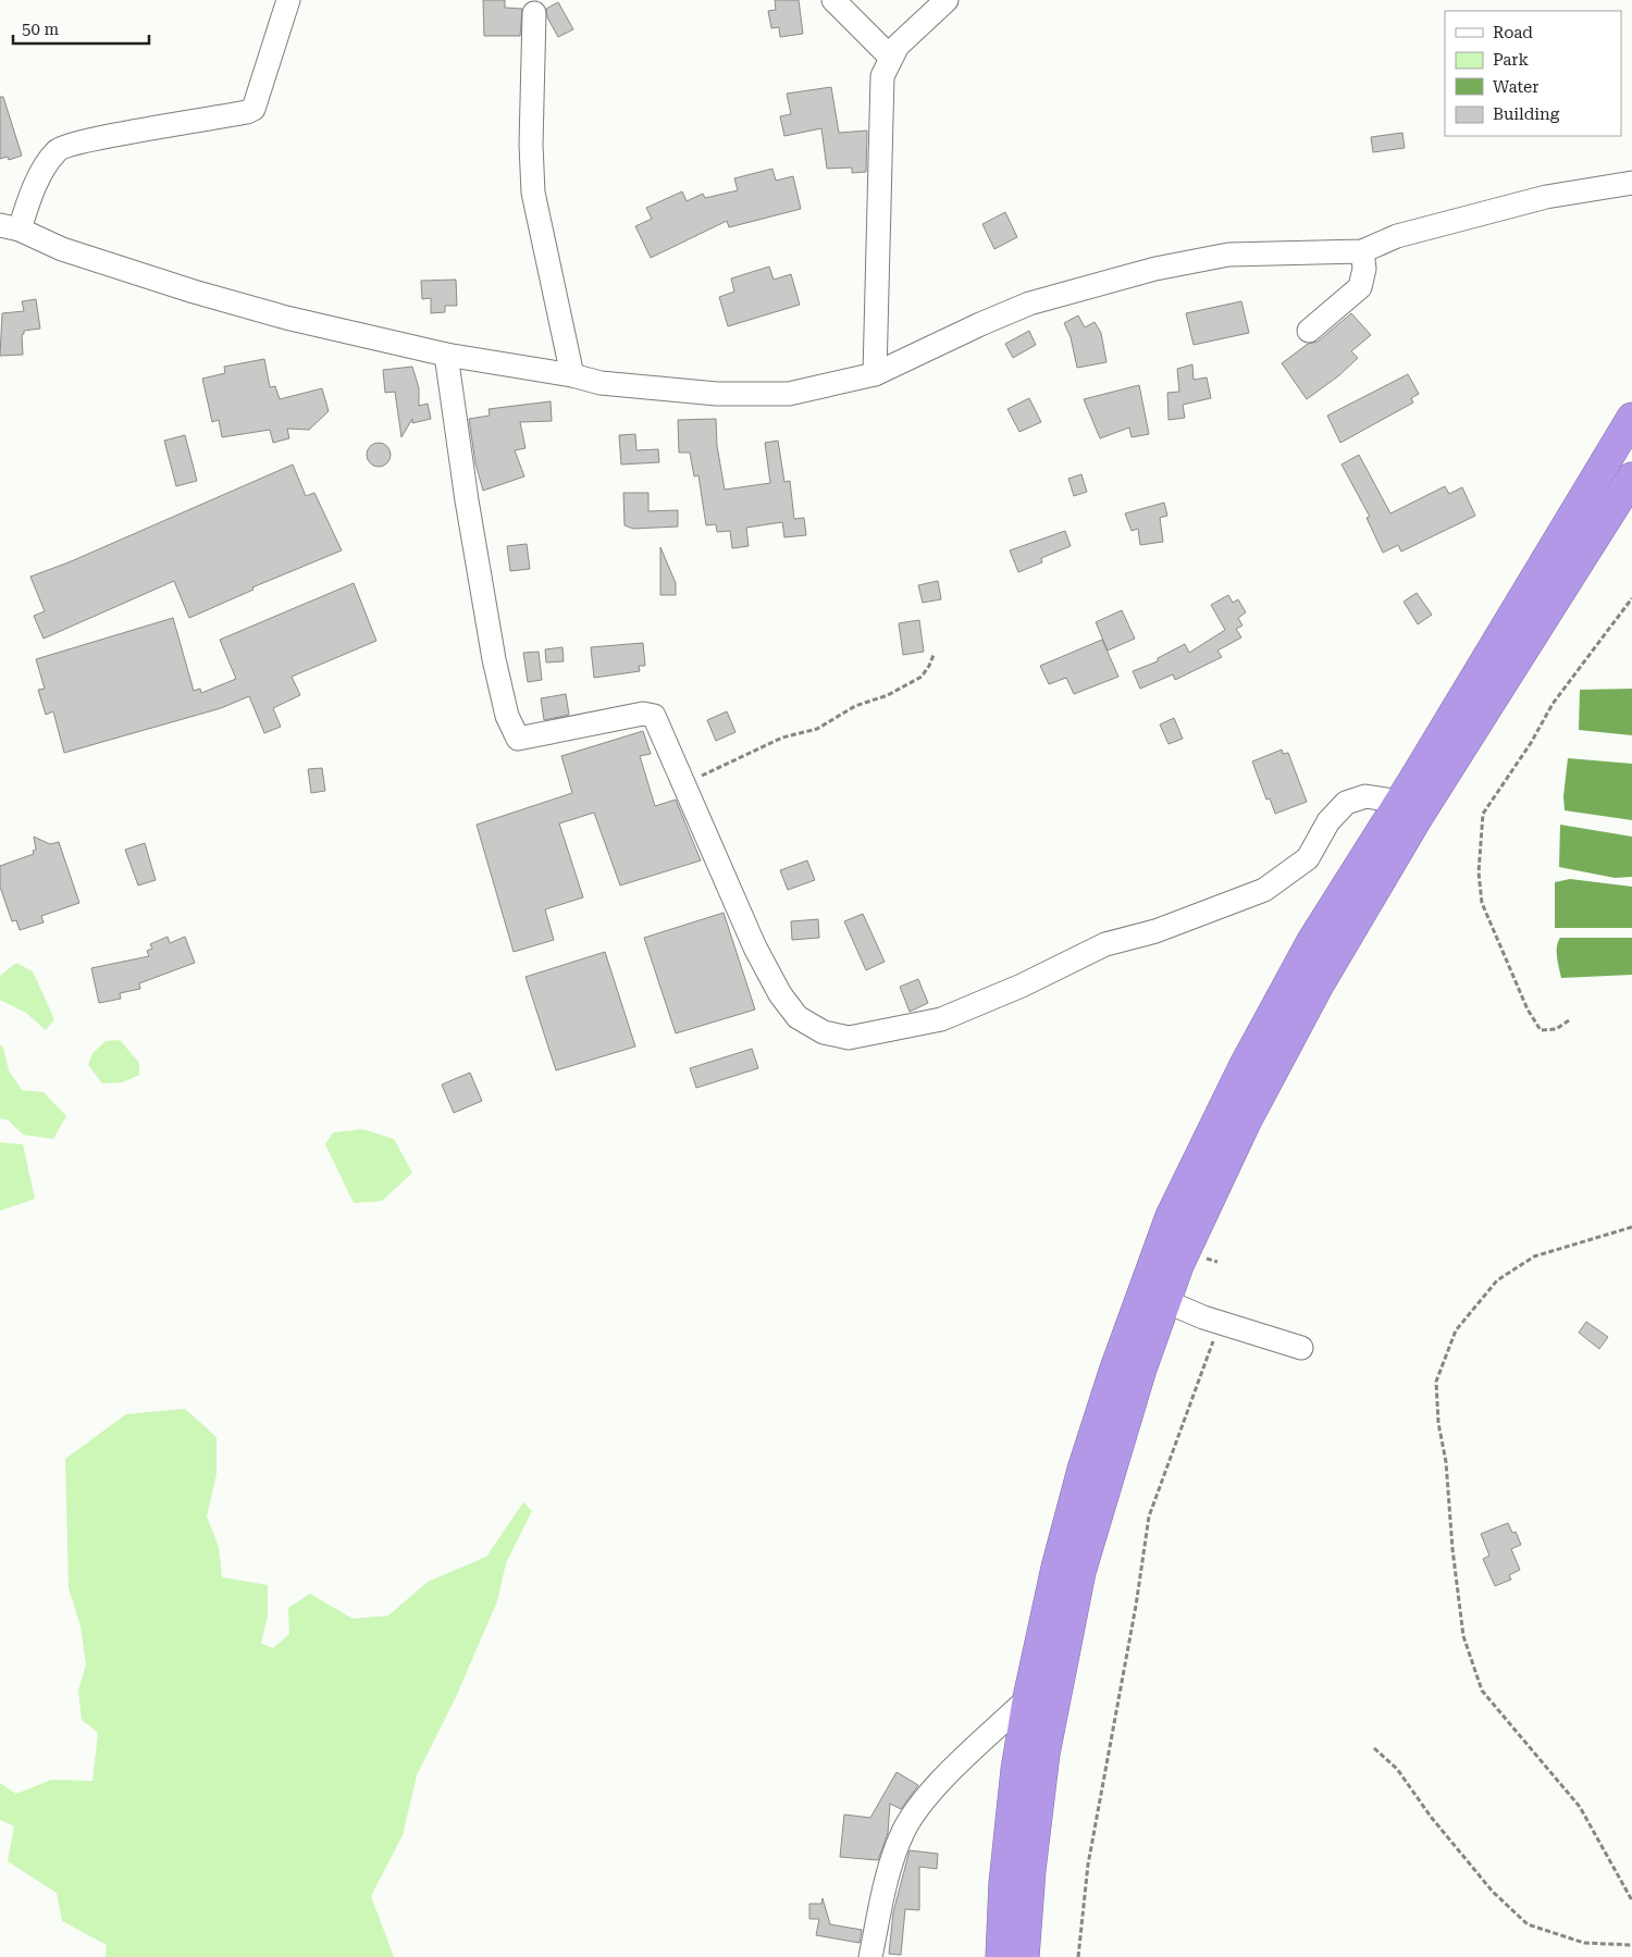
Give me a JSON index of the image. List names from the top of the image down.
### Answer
{
  "legend": [
    "Road",
    "Park",
    "Water",
    "Building"
  ],
  "scale_bar": "50 m"
}
